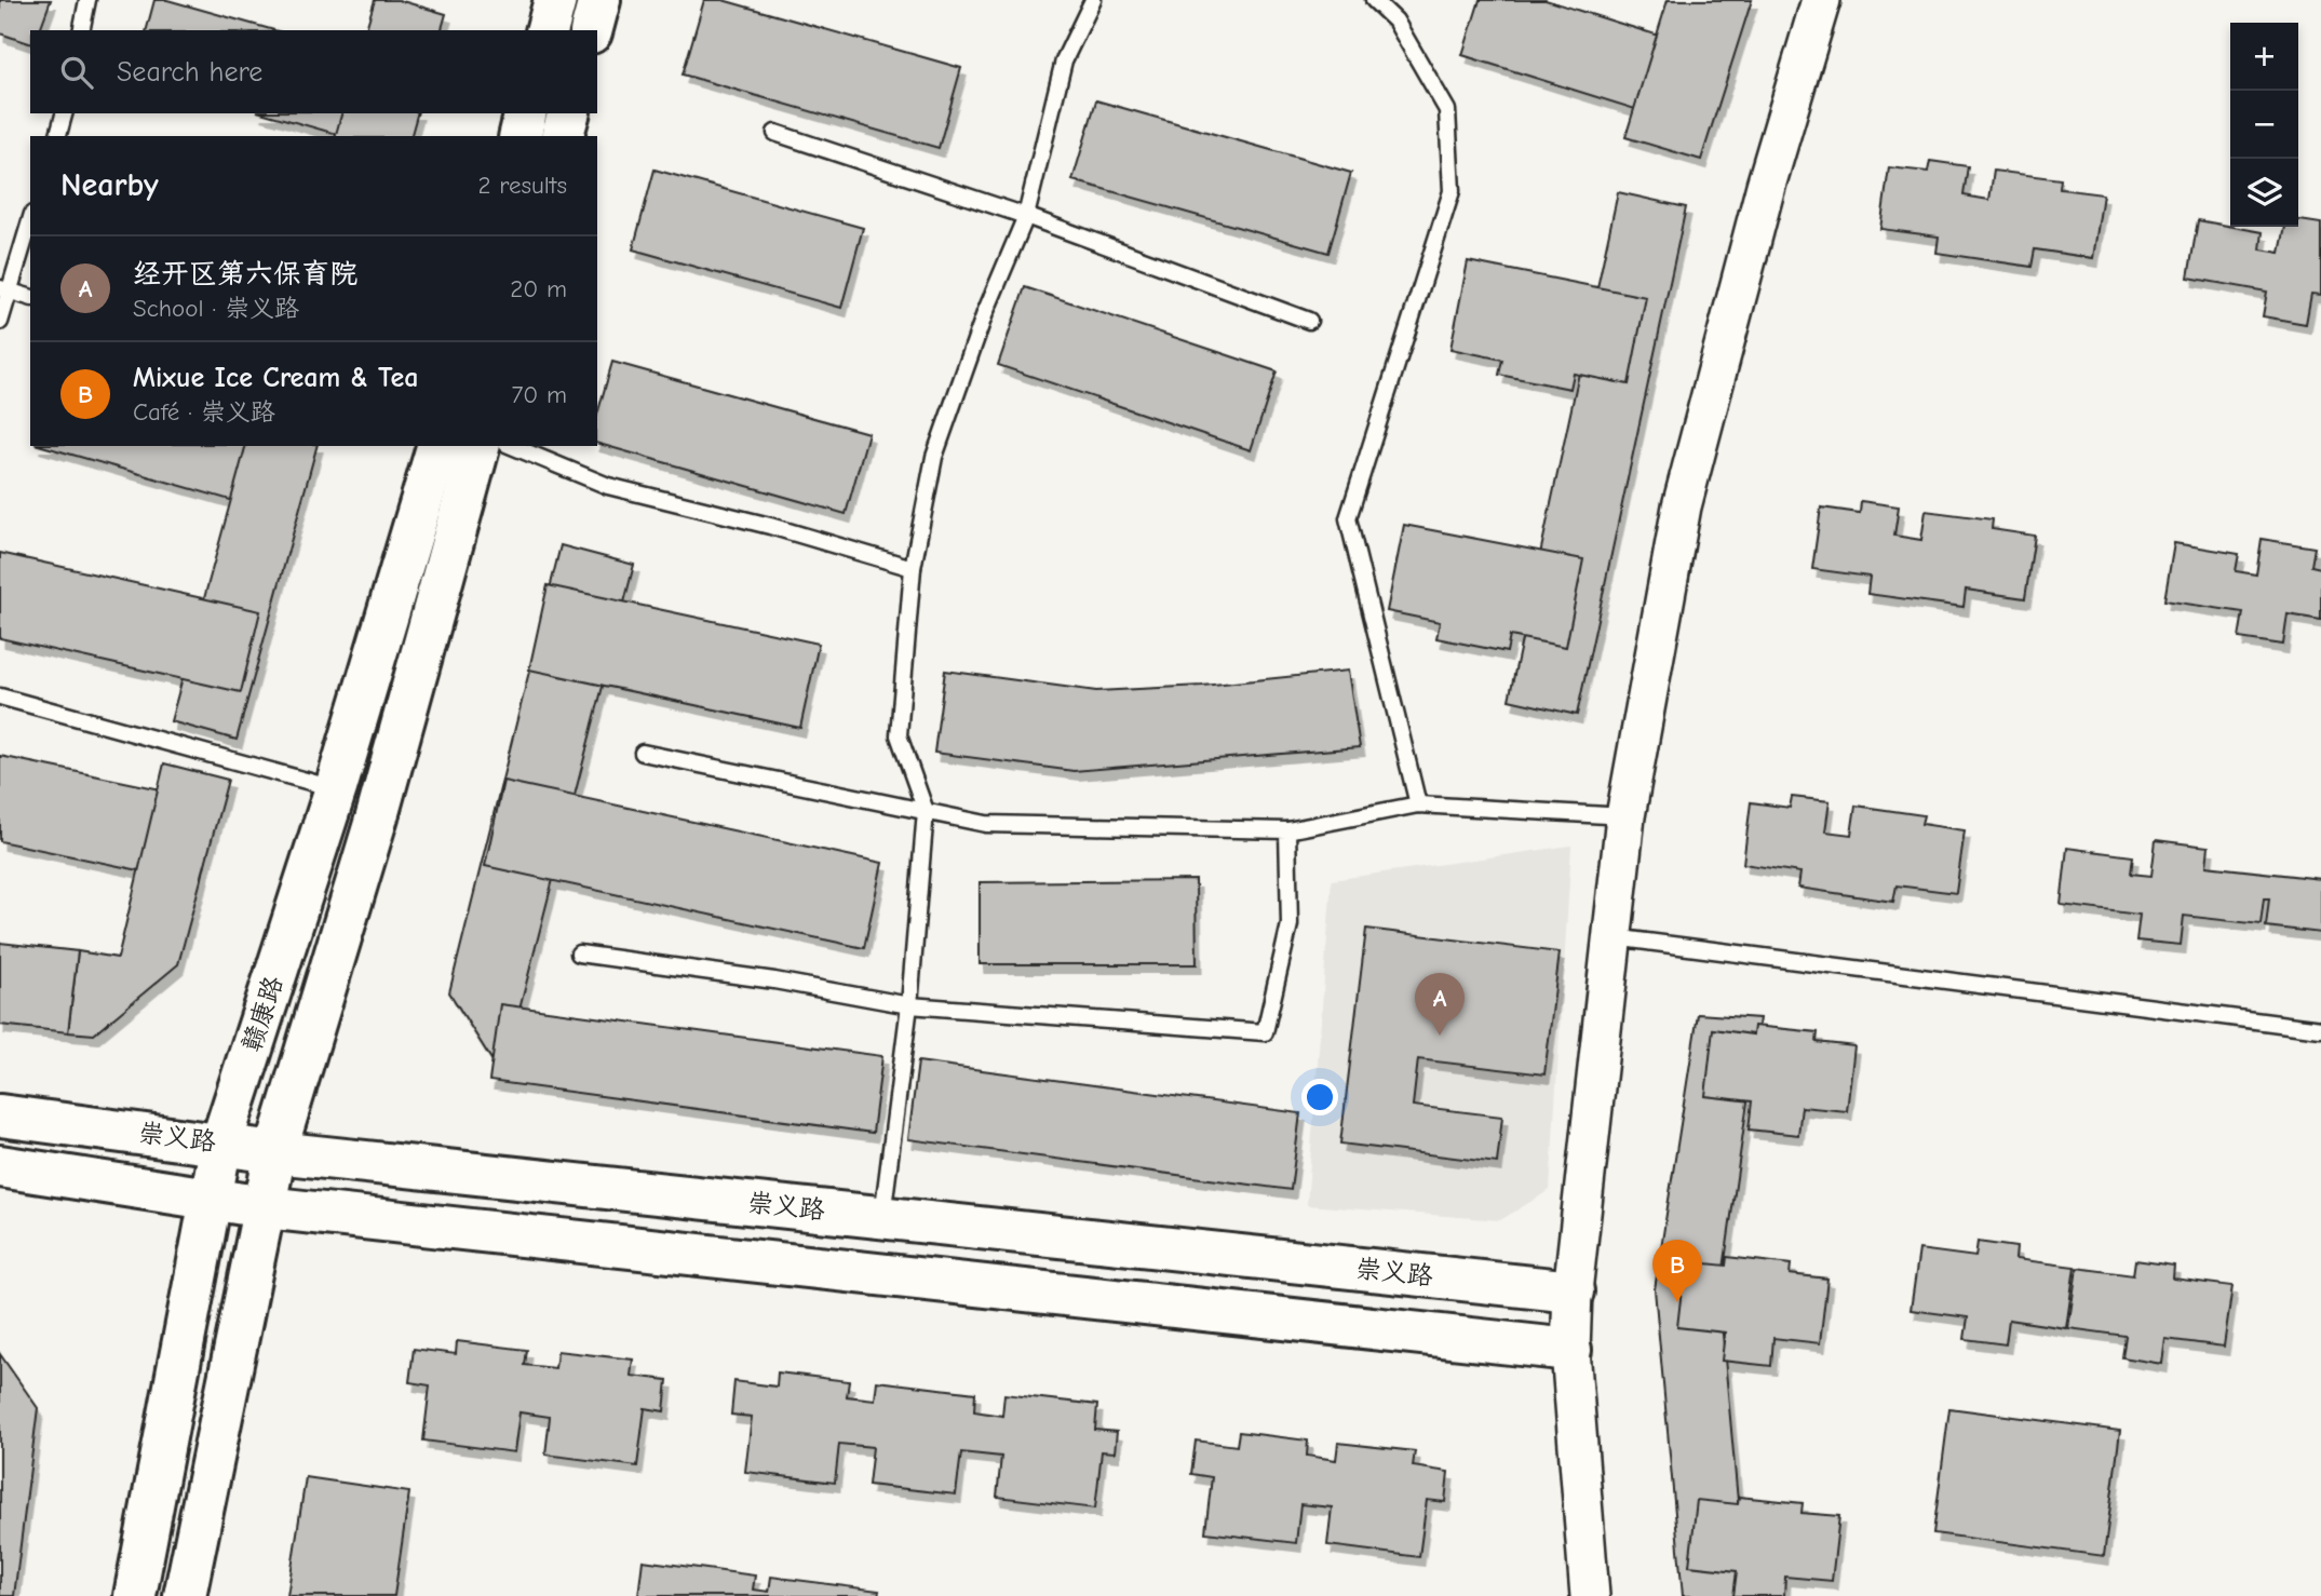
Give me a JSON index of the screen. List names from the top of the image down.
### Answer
{
  "streets": {
    "main road": ["赣康路", "崇义路"]
  },
  "crossings": [
    ["赣康路", "崇义路"]
  ],
  "page": {
    "map_buttons": ["+", "−"],
    "search": "Search here",
    "heading": ["Nearby", "2 results"],
    "list": [
      {
        "mark": "A",
        "name": "经开区第六保育院",
        "note": "School · 崇义路",
        "value": "20 m"
      },
      {
        "mark": "B",
        "name": "Mixue Ice Cream & Tea",
        "note": "Café · 崇义路",
        "value": "70 m"
      }
    ],
    "pins": ["A", "B"]
  }
}
